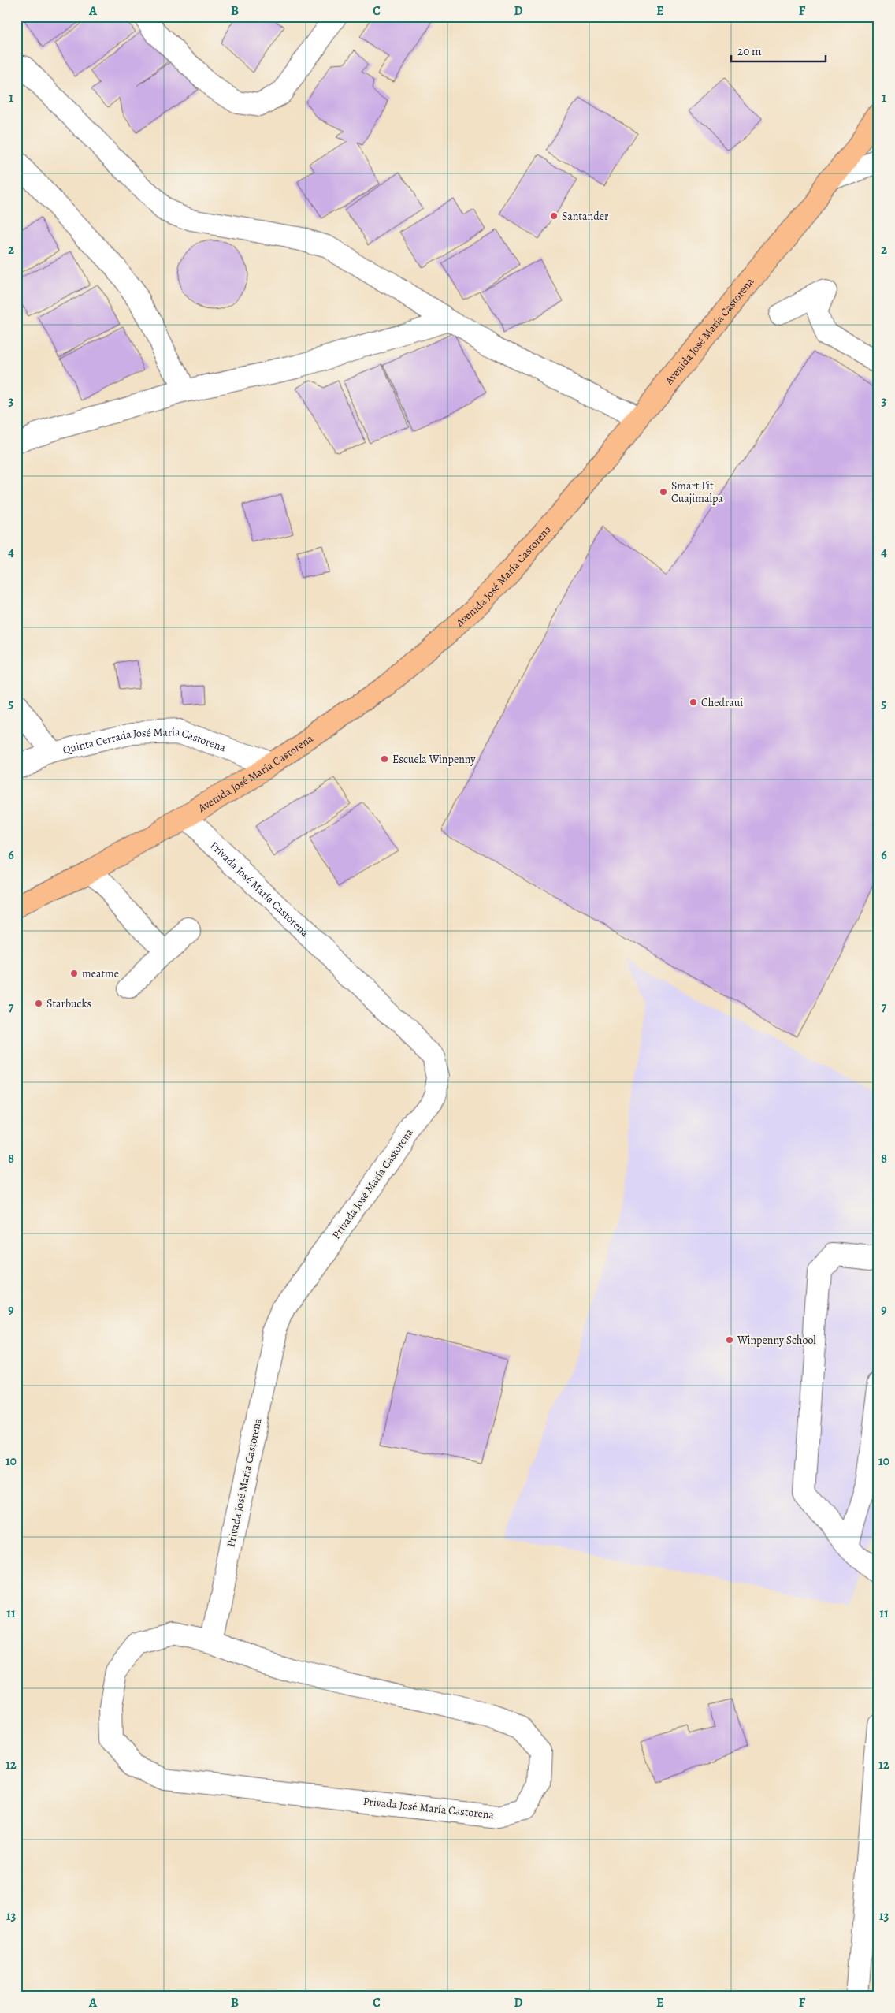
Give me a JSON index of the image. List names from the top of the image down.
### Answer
{
  "streets": {
    "main road": ["Avenida José María Castorena"],
    "street": ["Quinta Cerrada José María Castorena", "Privada José María Castorena"]
  },
  "crossings": [
    ["Avenida José María Castorena", "Quinta Cerrada José María Castorena"],
    ["Avenida José María Castorena", "Privada José María Castorena"]
  ],
  "places": [
    "Santander",
    "Smart Fit Cuajimalpa",
    "Chedraui",
    "Escuela Winpenny",
    "meatme",
    "Starbucks",
    "Winpenny School"
  ],
  "scale_bar": "20 m",
  "grid": {
    "columns": [
      "A",
      "B",
      "C",
      "D",
      "E",
      "F"
    ],
    "rows": [
      "1",
      "2",
      "3",
      "4",
      "5",
      "6",
      "7",
      "8",
      "9",
      "10",
      "11",
      "12",
      "13"
    ]
  }
}
